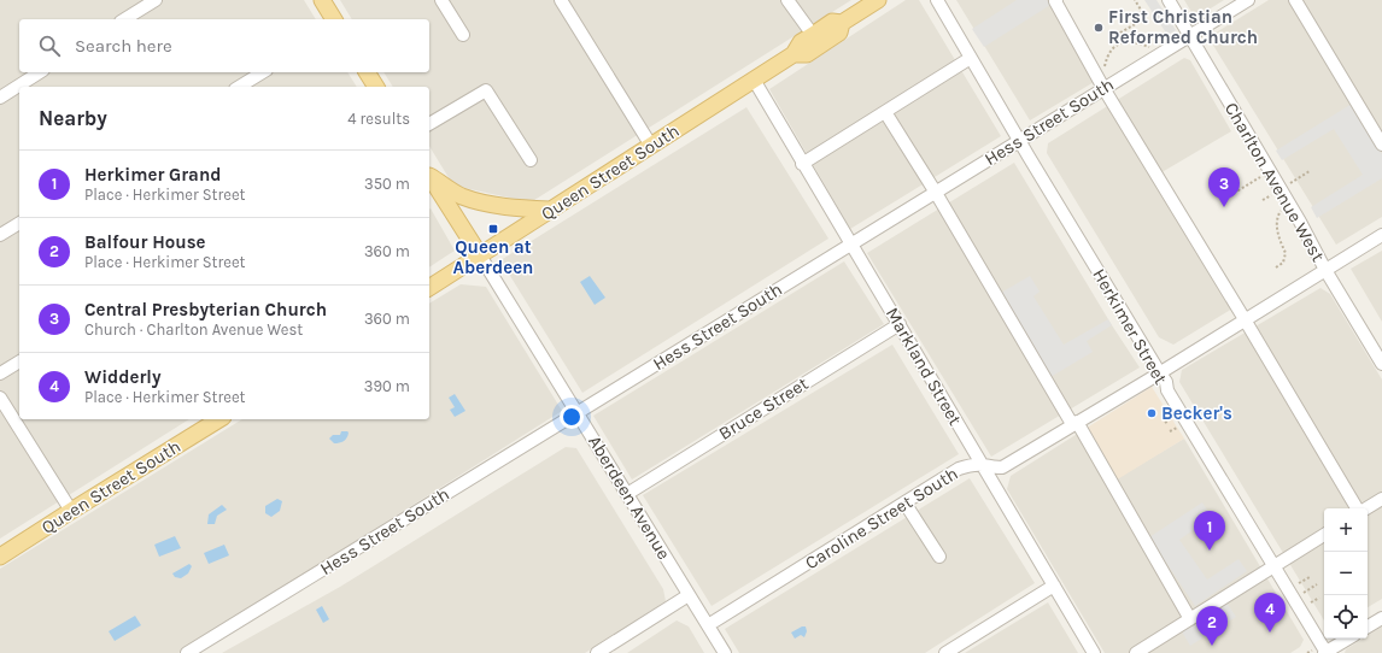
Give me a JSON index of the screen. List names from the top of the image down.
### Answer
{
  "streets": {
    "main road": ["Queen Street South", "Aberdeen Avenue"],
    "street": [
      "Hess Street South",
      "Charlton Avenue West",
      "Herkimer Street",
      "Markland Street",
      "Bruce Street",
      "Caroline Street South"
    ]
  },
  "crossings": [
    ["Hess Street South", "Charlton Avenue West"],
    ["Hess Street South", "Herkimer Street"],
    ["Hess Street South", "Markland Street"],
    ["Hess Street South", "Aberdeen Avenue"],
    ["Queen Street South", "Markland Street"],
    ["Queen Street South", "Aberdeen Avenue"],
    ["Charlton Avenue West", "Caroline Street South"],
    ["Herkimer Street", "Caroline Street South"],
    ["Markland Street", "Bruce Street"],
    ["Markland Street", "Caroline Street South"],
    ["Bruce Street", "Aberdeen Avenue"],
    ["Aberdeen Avenue", "Caroline Street South"]
  ],
  "places": {
    "other": ["First Christian Reformed Church", "Becker's"],
    "transit": ["Queen at Aberdeen"]
  },
  "page": {
    "search": "Search here",
    "heading": ["Nearby", "4 results"],
    "list": [
      {
        "mark": "1",
        "name": "Herkimer Grand",
        "note": "Place · Herkimer Street",
        "value": "350 m"
      },
      {
        "mark": "2",
        "name": "Balfour House",
        "note": "Place · Herkimer Street",
        "value": "360 m"
      },
      {
        "mark": "3",
        "name": "Central Presbyterian Church",
        "note": "Church · Charlton Avenue West",
        "value": "360 m"
      },
      {
        "mark": "4",
        "name": "Widderly",
        "note": "Place · Herkimer Street",
        "value": "390 m"
      }
    ],
    "pins": [
      "3",
      "1",
      "4",
      "2"
    ],
    "map_buttons": ["+", "−"]
  }
}
